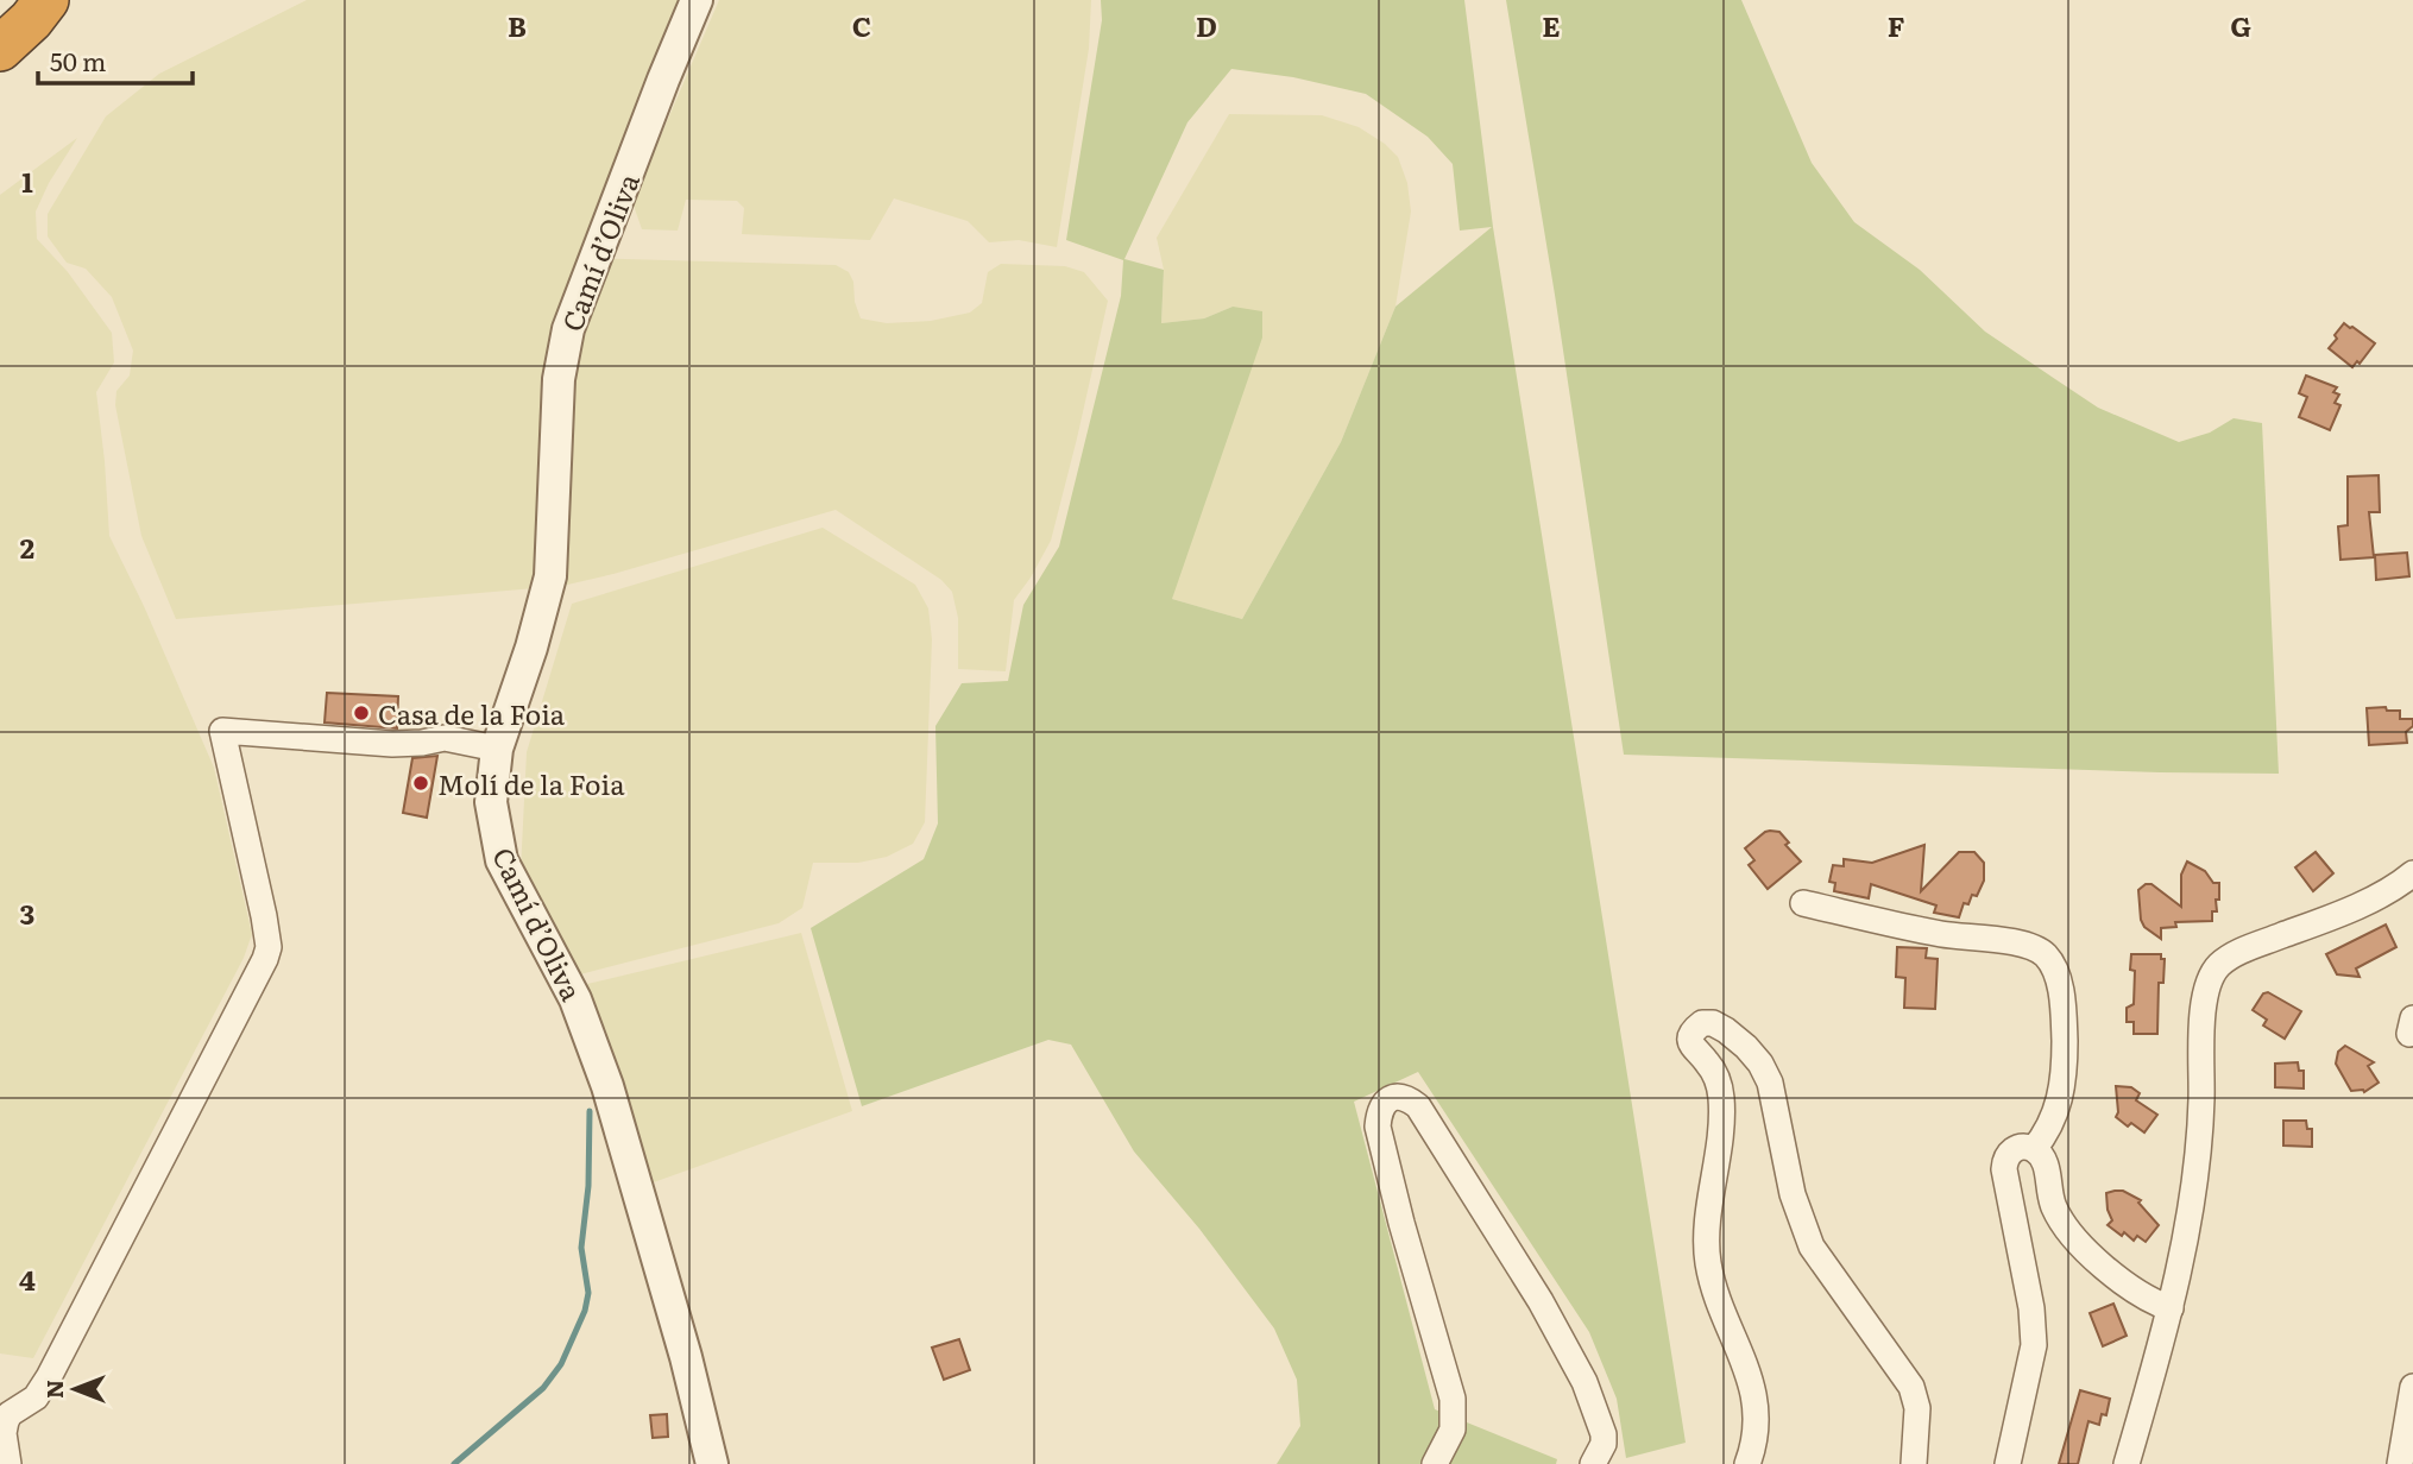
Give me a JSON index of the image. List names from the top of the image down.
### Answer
{
  "streets": {
    "street": ["Camí d’Oliva"]
  },
  "places": ["Casa de la Foia", "Molí de la Foia"],
  "scale_bar": "50 m",
  "north": "left",
  "grid": {
    "columns": [
      "B",
      "C",
      "D",
      "E",
      "F",
      "G"
    ],
    "rows": [
      "1",
      "2",
      "3",
      "4"
    ]
  }
}
